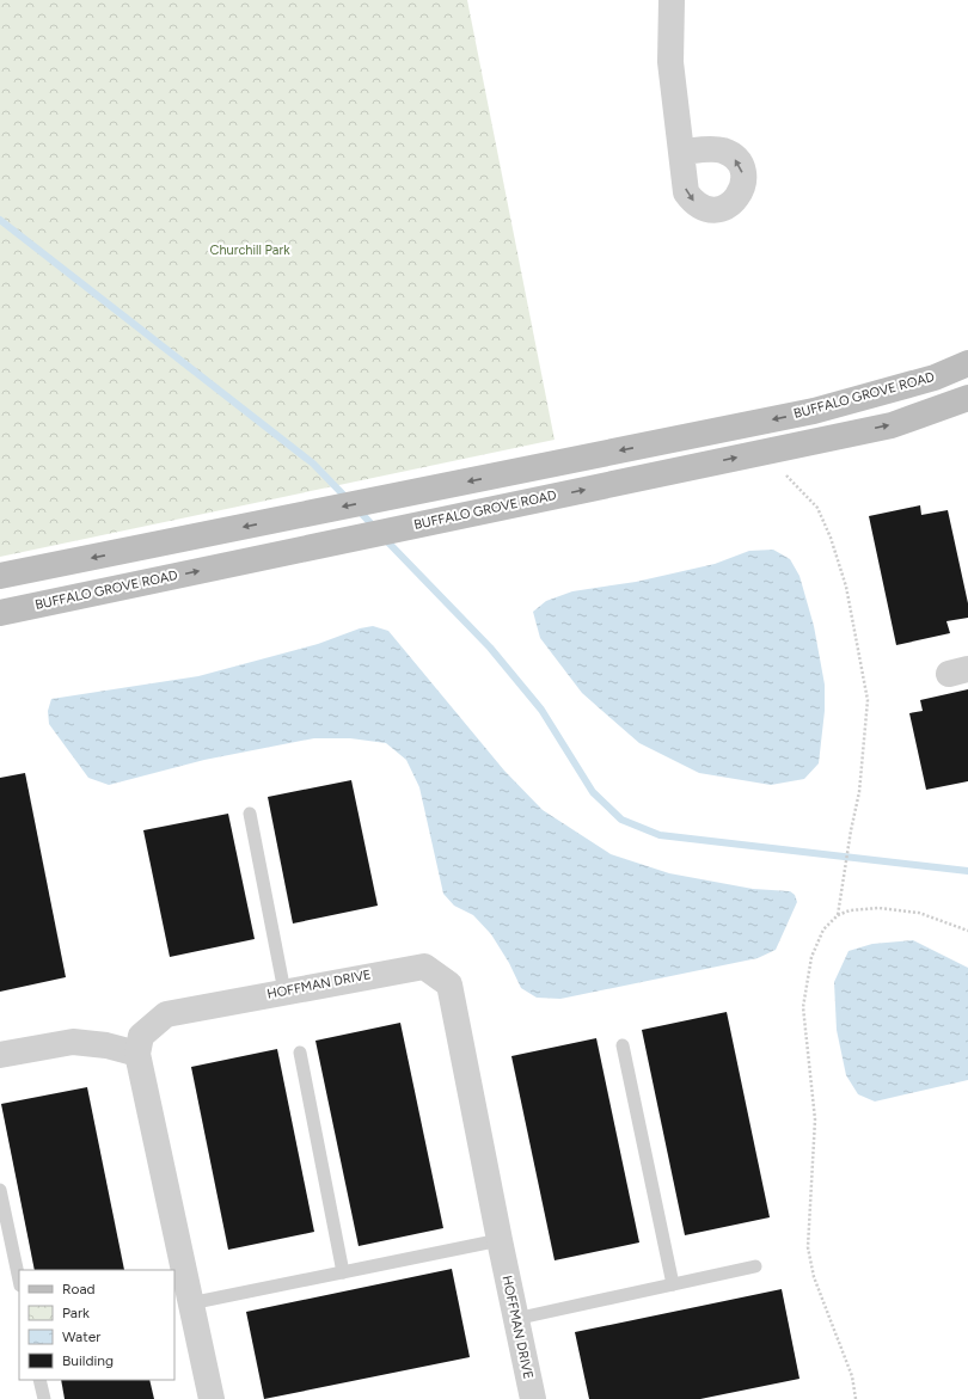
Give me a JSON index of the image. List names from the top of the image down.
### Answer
{
  "streets": {
    "main road": ["BUFFALO GROVE ROAD"],
    "street": ["HOFFMAN DRIVE"]
  },
  "parks": ["Churchill Park"],
  "legend": [
    "Road",
    "Park",
    "Water",
    "Building"
  ]
}
